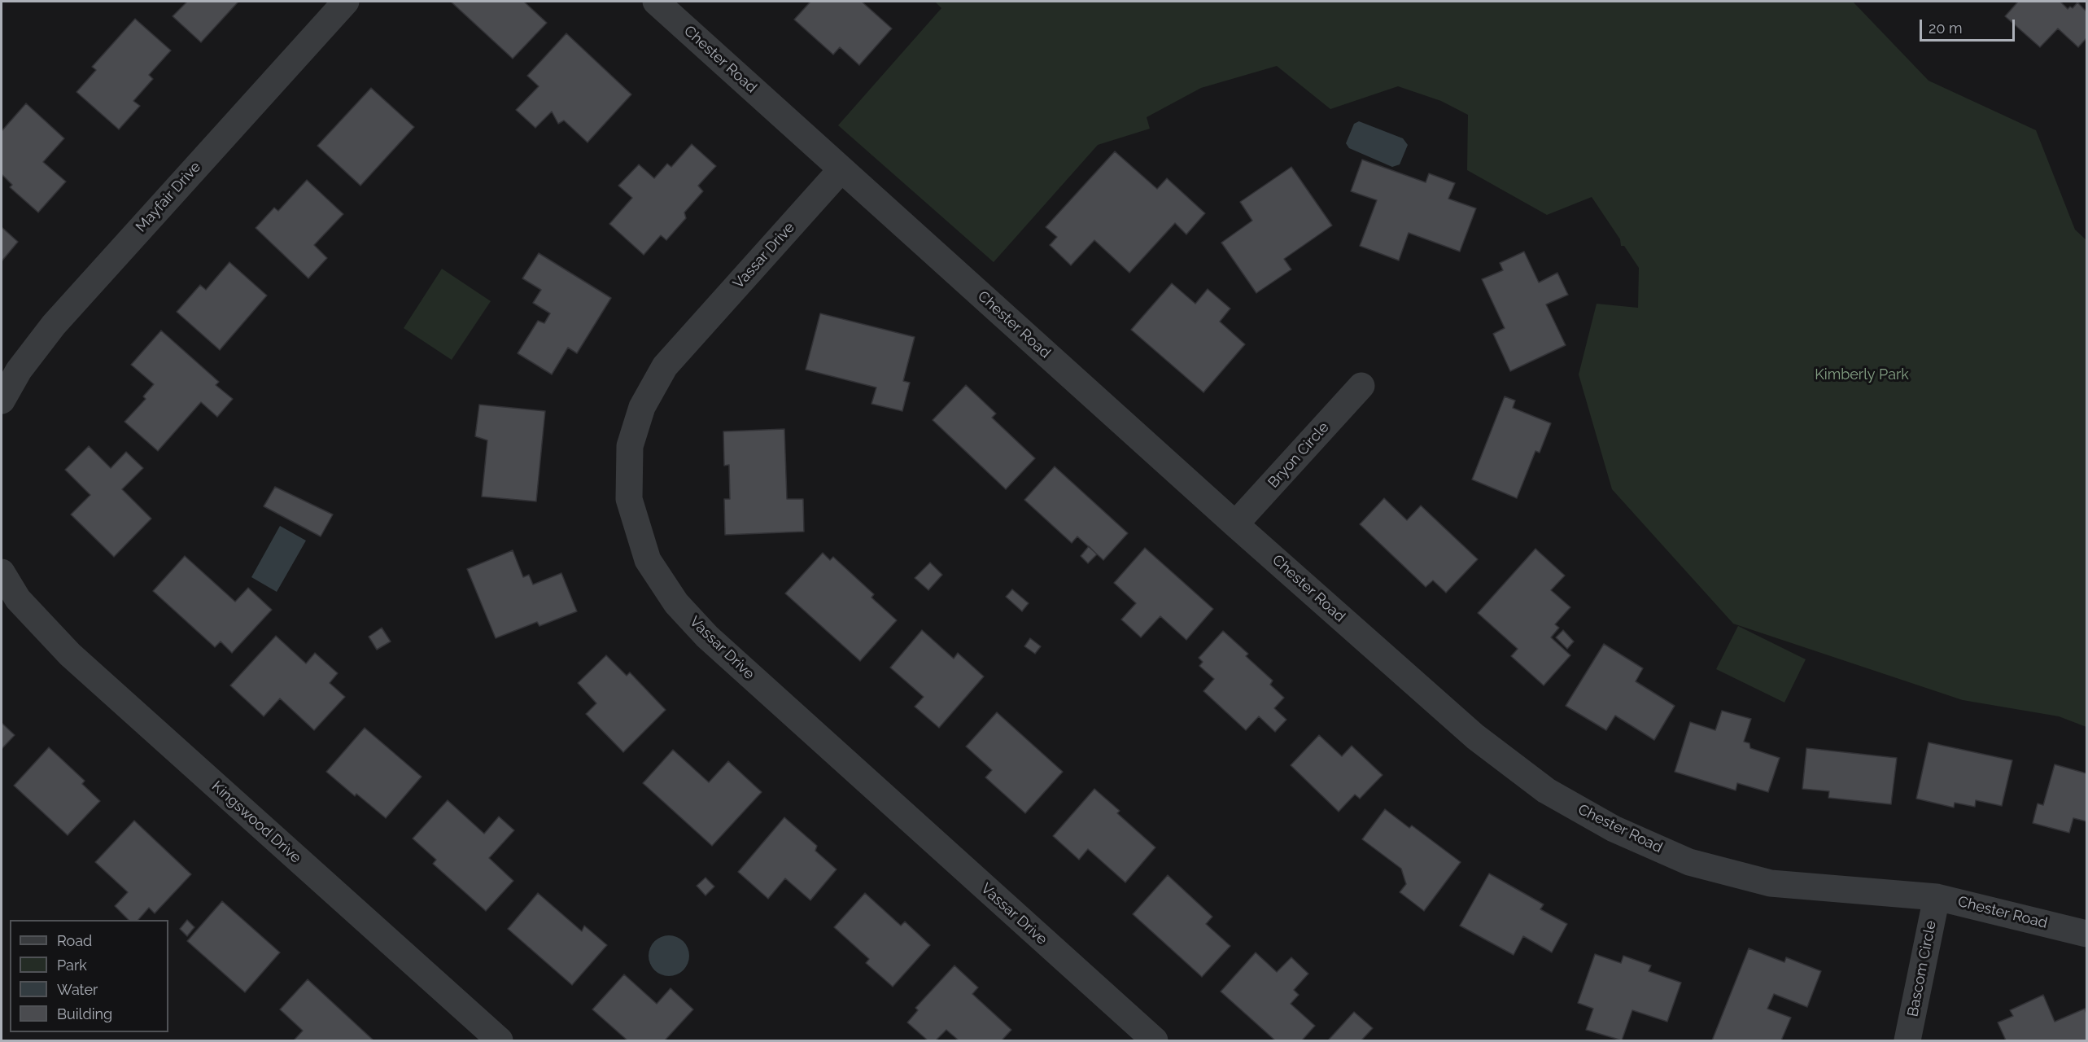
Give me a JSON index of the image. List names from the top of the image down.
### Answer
{
  "streets": {
    "street": [
      "Chester Road",
      "Mayfair Drive",
      "Vassar Drive",
      "Bryon Circle",
      "Kingswood Drive",
      "Bascom Circle"
    ]
  },
  "crossings": [
    ["Chester Road", "Vassar Drive"],
    ["Chester Road", "Bryon Circle"],
    ["Chester Road", "Bascom Circle"]
  ],
  "parks": ["Kimberly Park"],
  "legend": [
    "Road",
    "Park",
    "Water",
    "Building"
  ],
  "scale_bar": "20 m"
}
